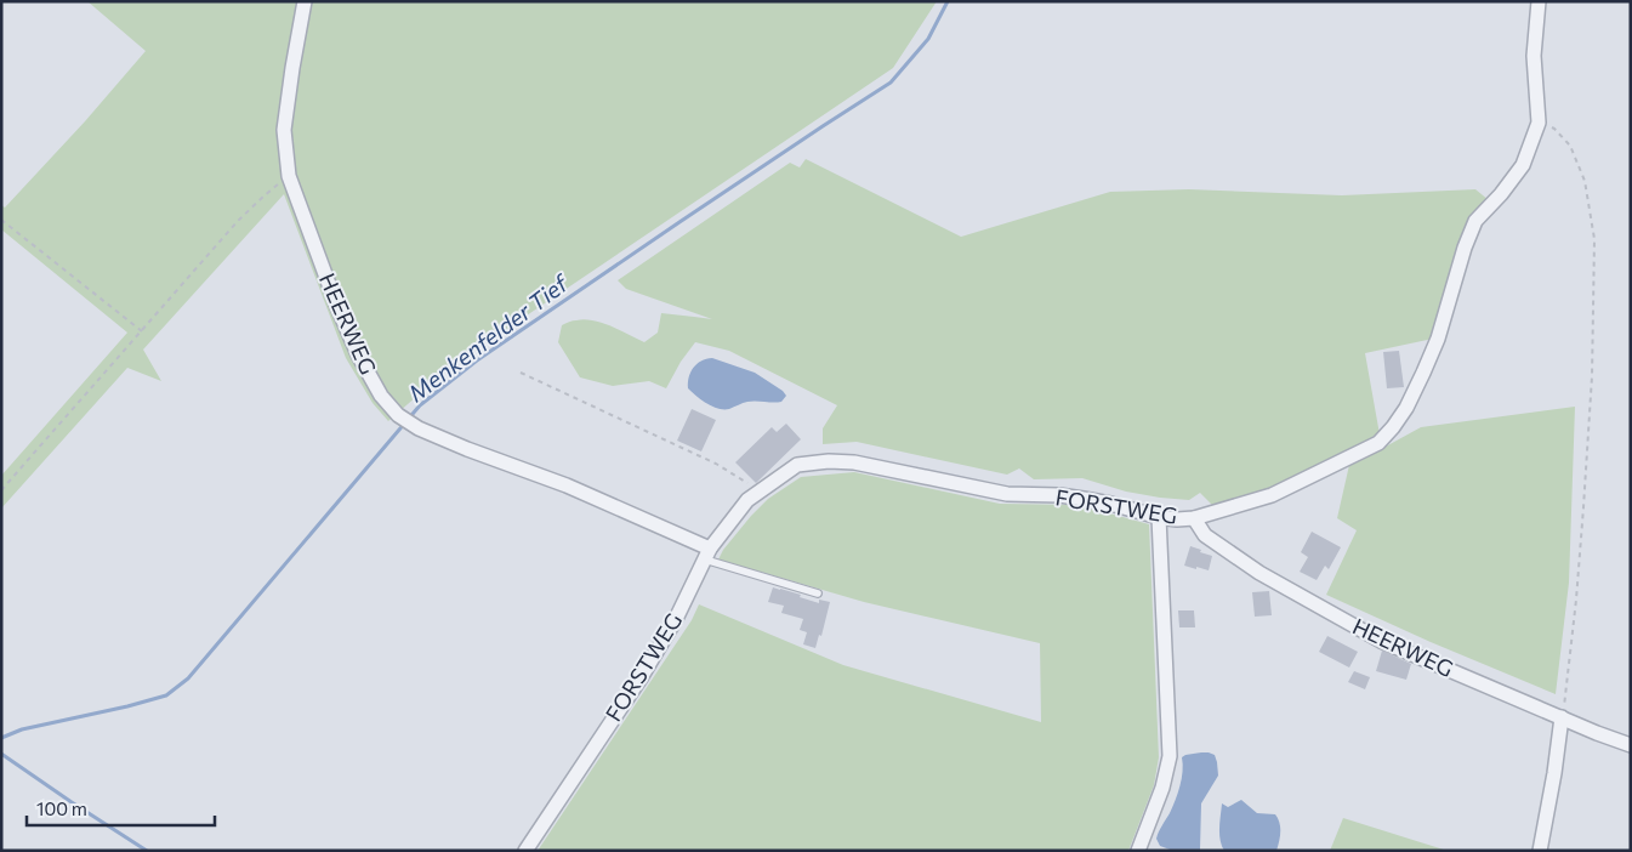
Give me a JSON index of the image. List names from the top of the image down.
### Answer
{
  "streets": {
    "street": ["HEERWEG", "FORSTWEG"]
  },
  "crossings": [
    ["HEERWEG", "FORSTWEG"]
  ],
  "water": ["Menkenfelder Tief"],
  "scale_bar": "100 m"
}
